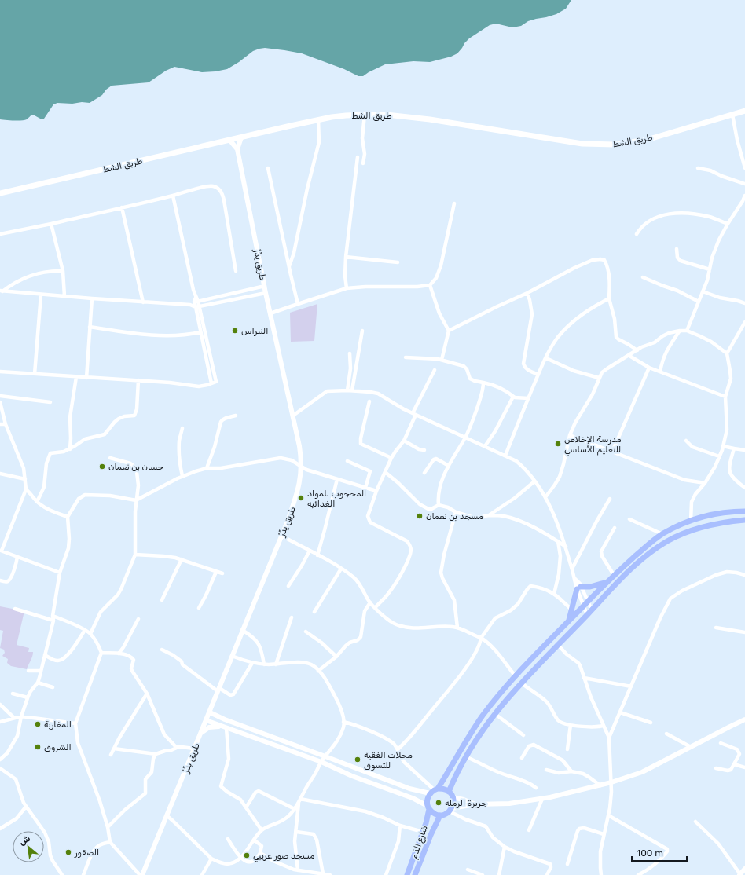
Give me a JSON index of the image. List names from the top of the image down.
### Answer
{
  "streets": {
    "main road": ["طريق الشط", "شارع الدَم"],
    "street": ["طريق يِدِّرْ"]
  },
  "crossings": [
    ["طريق الشط", "طريق يِدِّرْ"]
  ],
  "places": [
    "النبراس",
    "مدرسة الإخلاص للتعليم الأساسي",
    "حسان بن نعمان",
    "المحجوب للمواد الغدائيه",
    "مسجد بن نعمان",
    "المغاربة",
    "الشروق",
    "محلات الفقية للتسوق",
    "جزيرة الرمله",
    "الصقور",
    "مسجد صور عريبي"
  ],
  "scale_bar": "100 m",
  "north": "top left"
}
